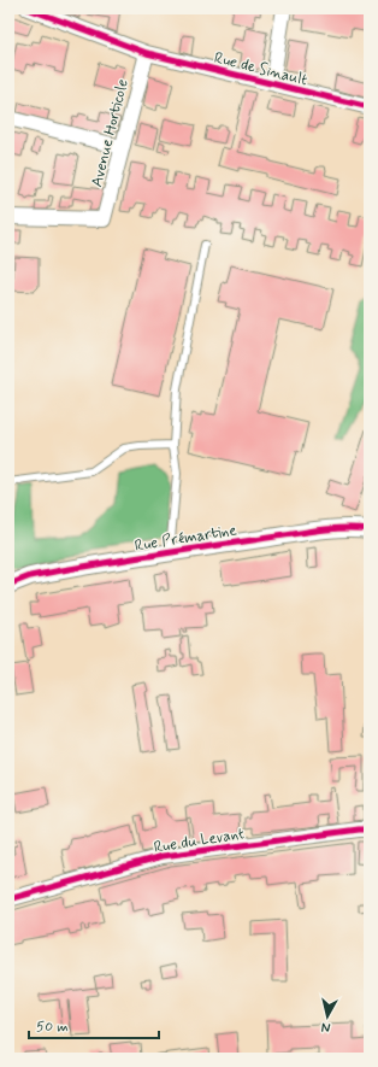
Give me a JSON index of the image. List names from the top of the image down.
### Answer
{
  "streets": {
    "street": [
      "Rue de Sinault",
      "Avenue Horticole",
      "Rue Prémartine",
      "Rue du Levant"
    ]
  },
  "crossings": [
    ["Rue de Sinault", "Avenue Horticole"]
  ],
  "scale_bar": "50 m",
  "north": "bottom"
}
